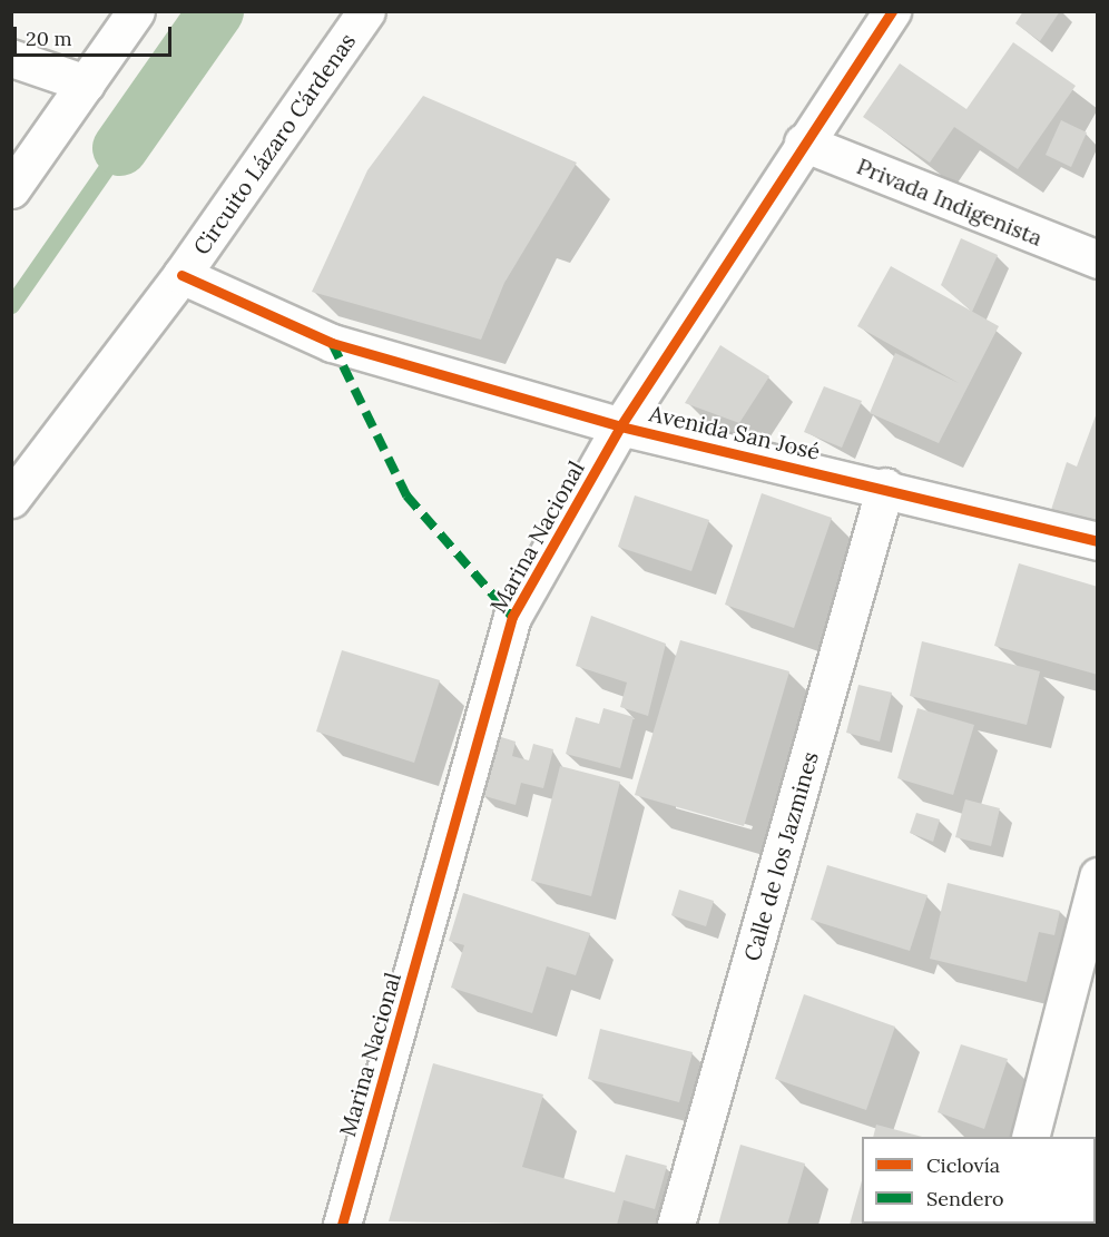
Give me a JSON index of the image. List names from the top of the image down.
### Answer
{
  "streets": {
    "street": [
      "Circuito Lázaro Cárdenas",
      "Privada Indigenista",
      "Avenida San José",
      "Marina Nacional",
      "Calle de los Jazmines"
    ]
  },
  "crossings": [
    ["Circuito Lázaro Cárdenas", "Avenida San José"],
    ["Privada Indigenista", "Marina Nacional"],
    ["Avenida San José", "Marina Nacional"],
    ["Avenida San José", "Calle de los Jazmines"]
  ],
  "legend": ["Ciclovía", "Sendero"],
  "scale_bar": "20 m"
}
